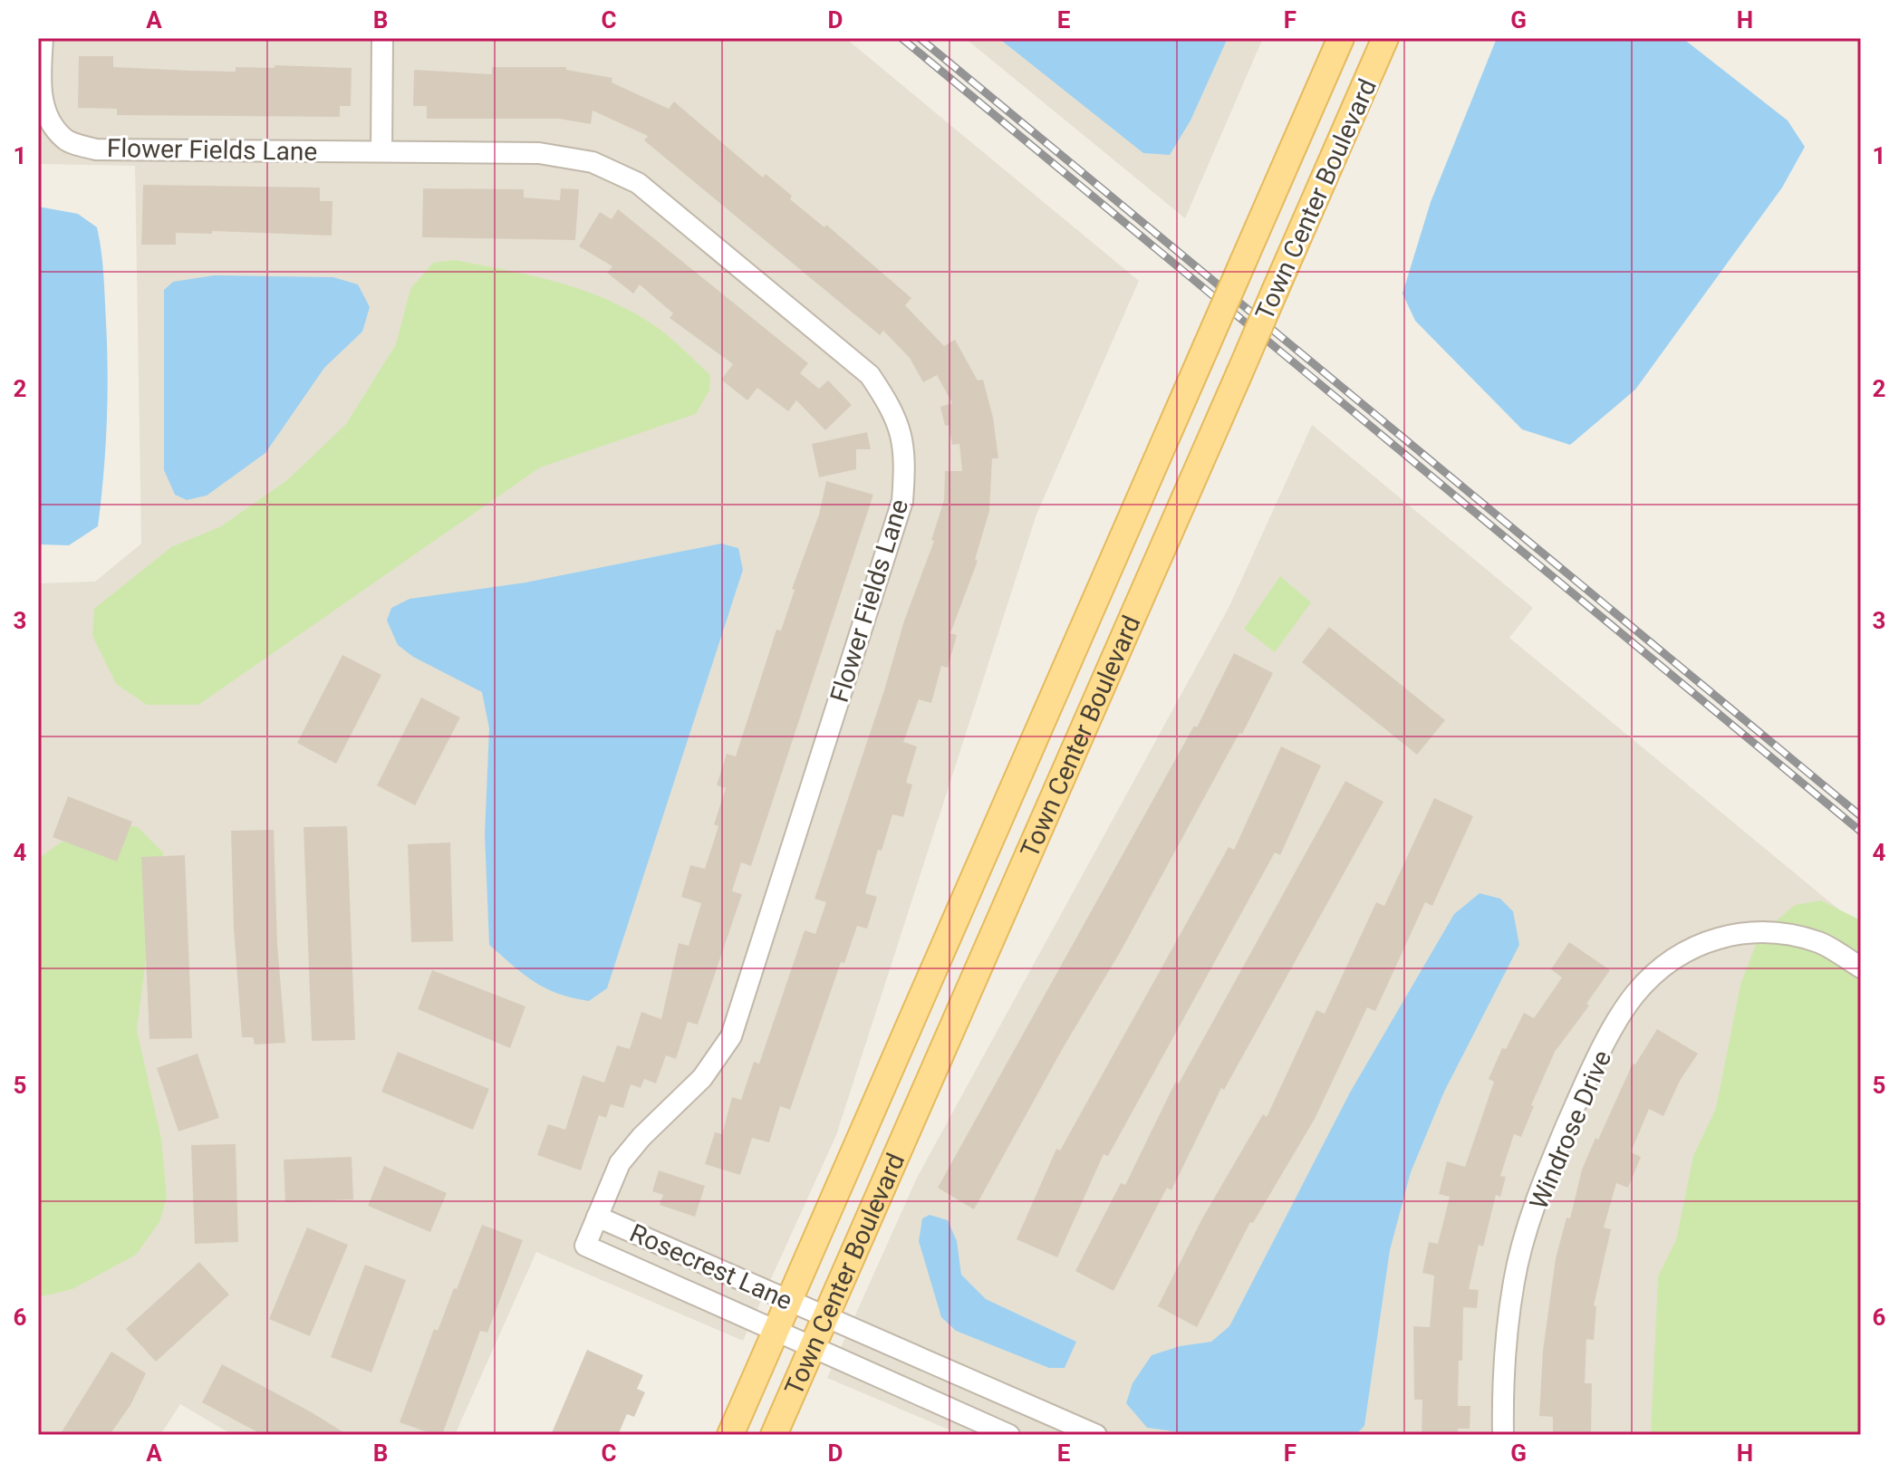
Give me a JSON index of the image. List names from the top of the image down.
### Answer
{
  "streets": {
    "main road": ["Town Center Boulevard"],
    "street": ["Flower Fields Lane", "Windrose Drive", "Rosecrest Lane"]
  },
  "crossings": [
    ["Flower Fields Lane", "Rosecrest Lane"],
    ["Town Center Boulevard", "Rosecrest Lane"]
  ],
  "grid": {
    "columns": [
      "A",
      "B",
      "C",
      "D",
      "E",
      "F",
      "G",
      "H"
    ],
    "rows": [
      "1",
      "2",
      "3",
      "4",
      "5",
      "6"
    ]
  }
}
